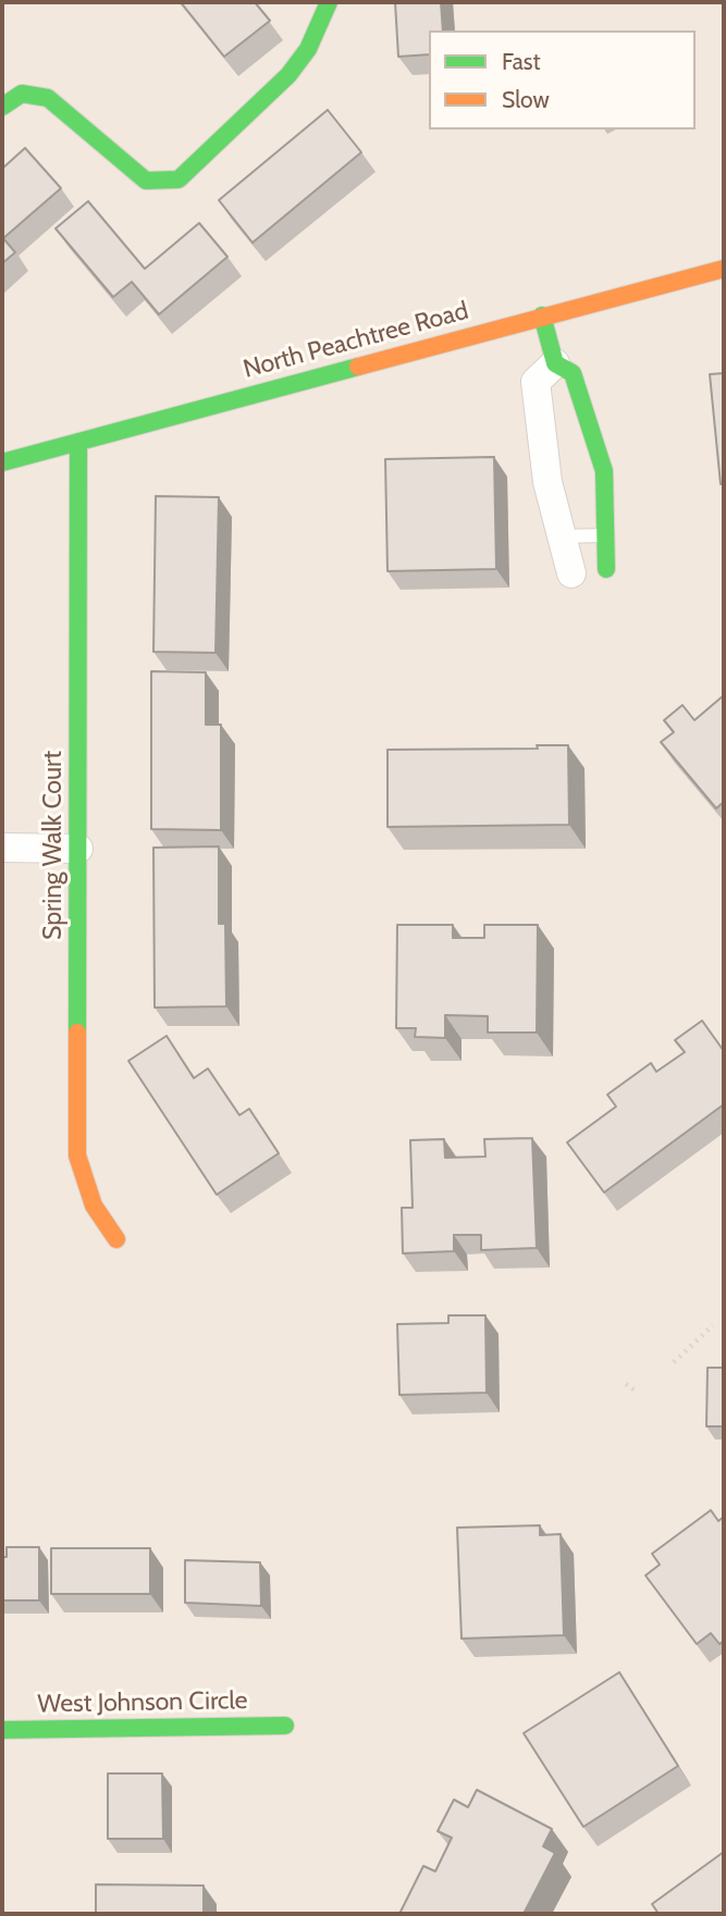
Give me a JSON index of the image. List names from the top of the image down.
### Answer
{
  "streets": {
    "street": ["North Peachtree Road", "Spring Walk Court", "West Johnson Circle"]
  },
  "crossings": [
    ["North Peachtree Road", "Spring Walk Court"]
  ],
  "legend": ["Fast", "Slow"]
}
